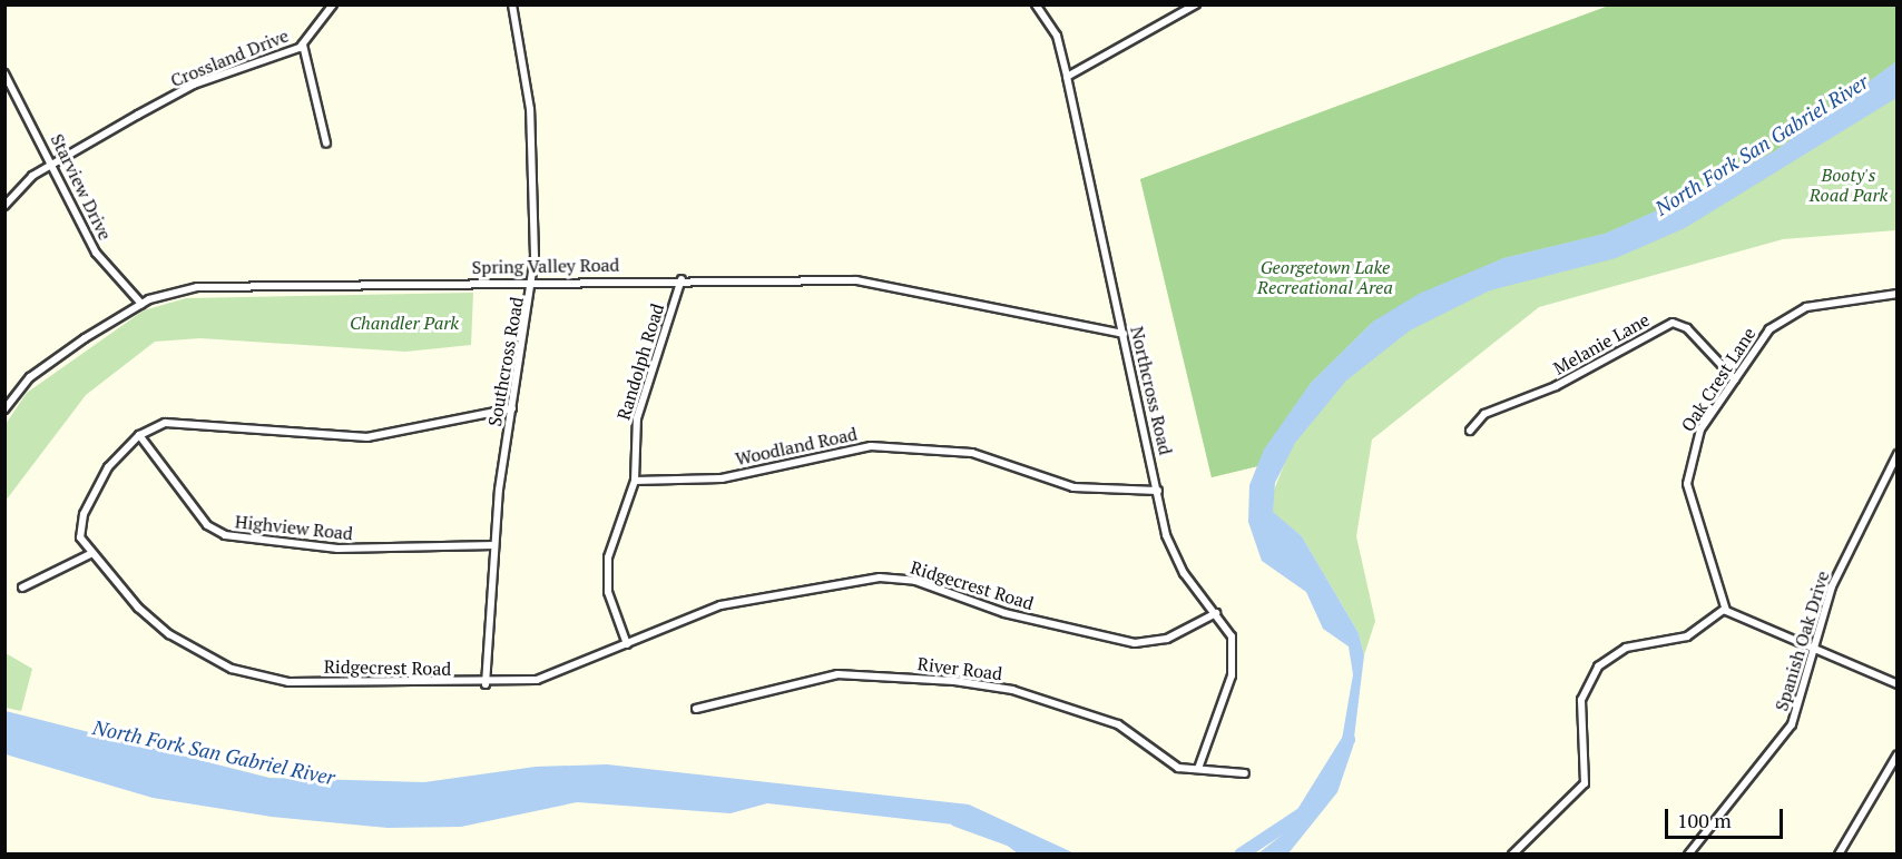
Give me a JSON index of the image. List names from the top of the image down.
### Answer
{
  "streets": {
    "street": [
      "Crossland Drive",
      "Starview Drive",
      "Spring Valley Road",
      "Melanie Lane",
      "Southcross Road",
      "Randolph Road",
      "Oak Crest Lane",
      "Northcross Road",
      "Woodland Road",
      "Highview Road",
      "Ridgecrest Road",
      "Spanish Oak Drive",
      "River Road"
    ]
  },
  "crossings": [
    ["Crossland Drive", "Starview Drive"],
    ["Starview Drive", "Spring Valley Road"],
    ["Spring Valley Road", "Southcross Road"],
    ["Spring Valley Road", "Randolph Road"],
    ["Spring Valley Road", "Northcross Road"],
    ["Melanie Lane", "Oak Crest Lane"],
    ["Southcross Road", "Highview Road"],
    ["Southcross Road", "Ridgecrest Road"],
    ["Randolph Road", "Woodland Road"],
    ["Randolph Road", "Ridgecrest Road"],
    ["Northcross Road", "Woodland Road"],
    ["Northcross Road", "Ridgecrest Road"],
    ["Northcross Road", "River Road"],
    ["Highview Road", "Ridgecrest Road"]
  ],
  "water": ["North Fork San Gabriel River"],
  "parks": ["Booty's Road Park", "Georgetown Lake Recreational Area", "Chandler Park"],
  "scale_bar": "100 m"
}
